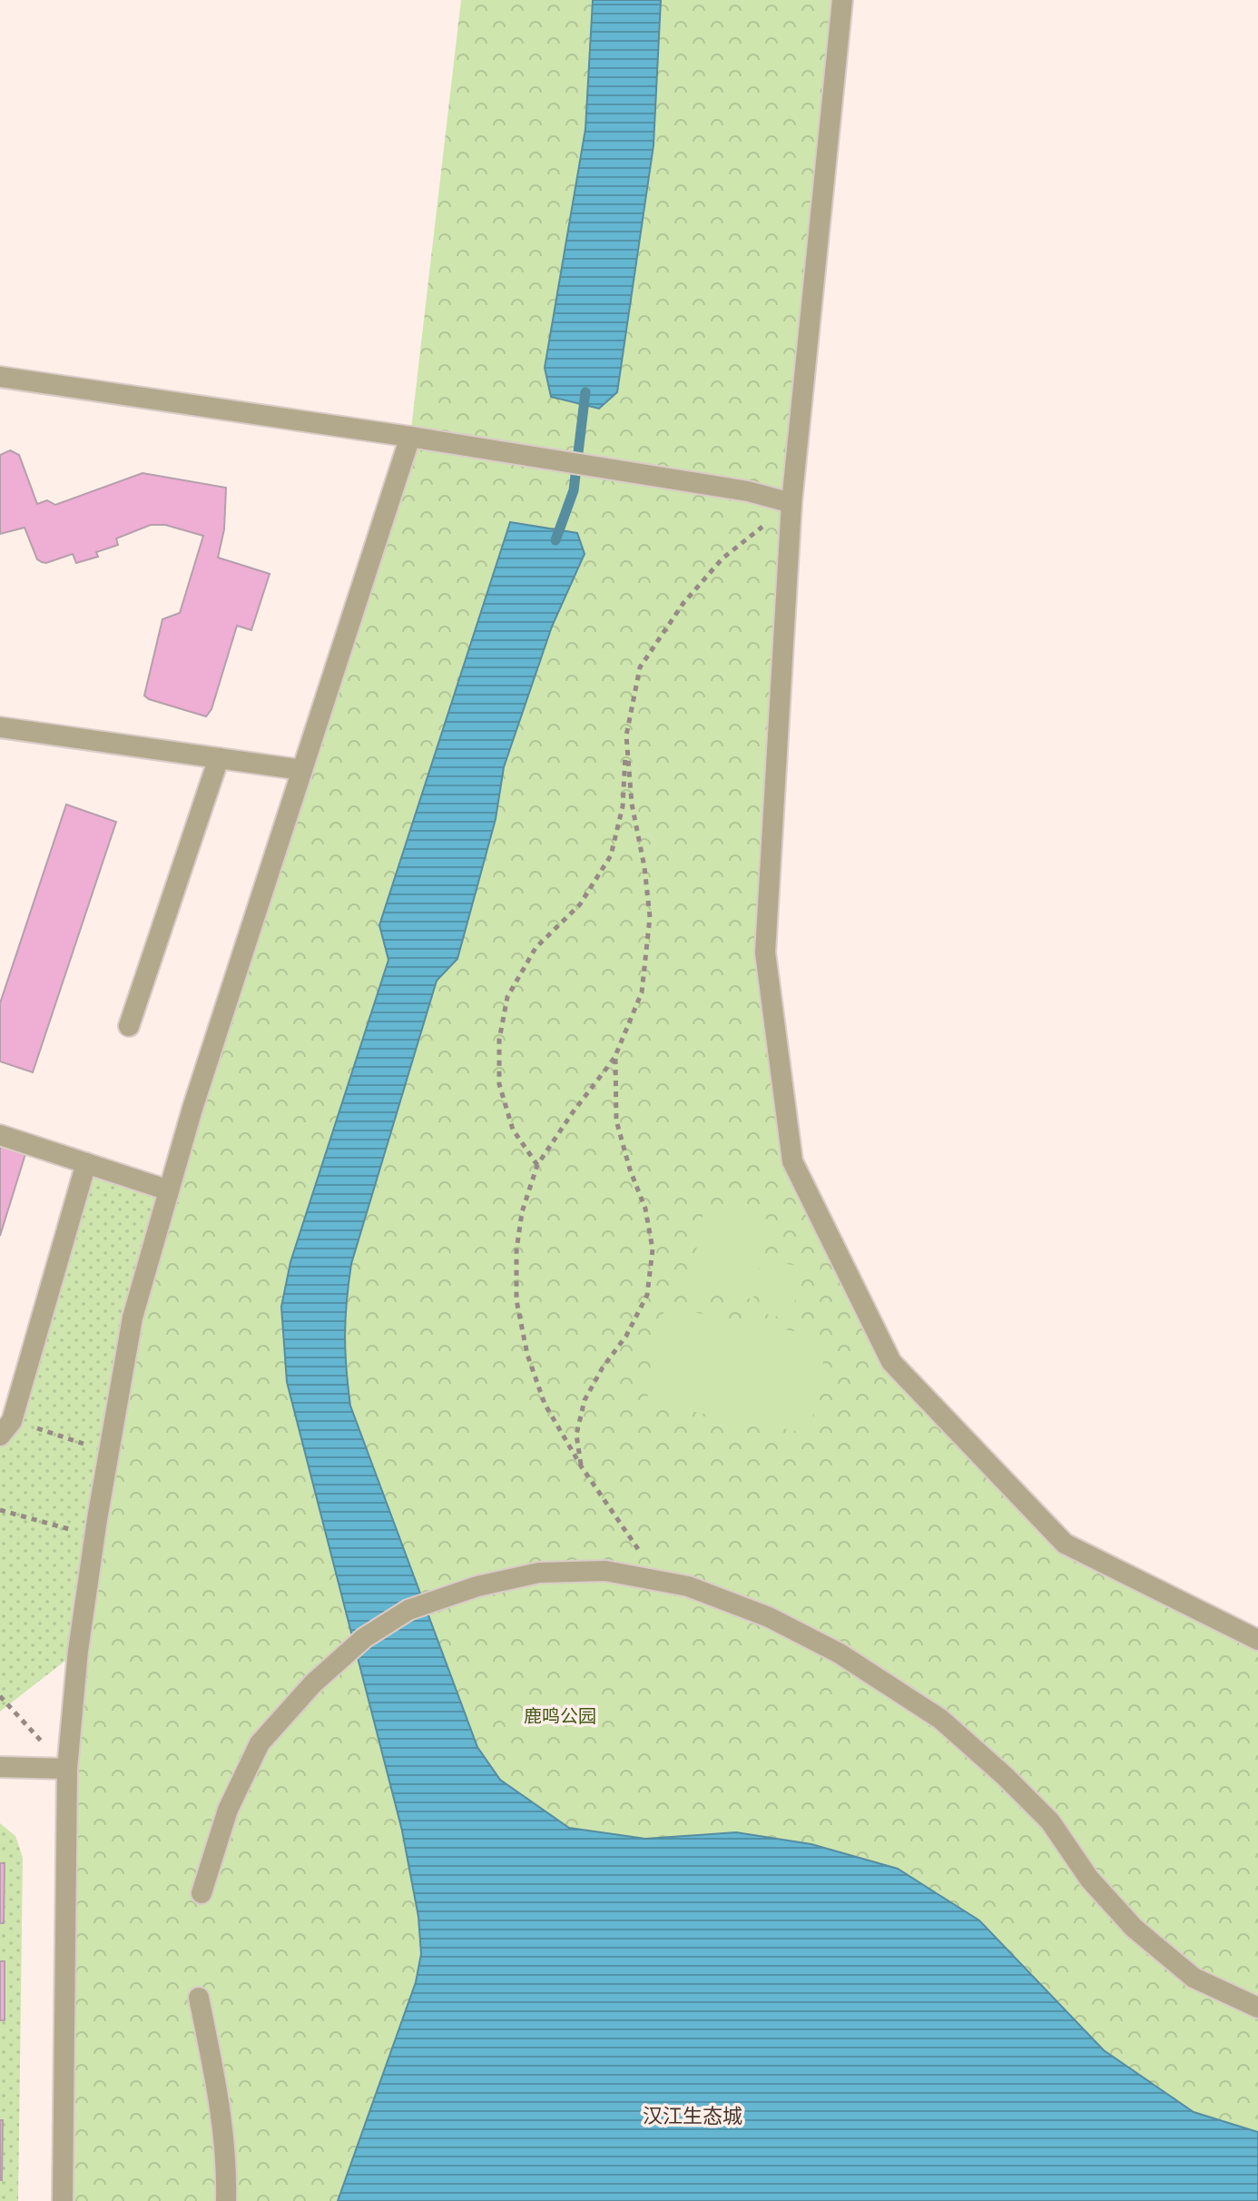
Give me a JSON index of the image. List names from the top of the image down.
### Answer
{
  "districts": ["汉江生态城"],
  "parks": ["鹿鸣公园"]
}
